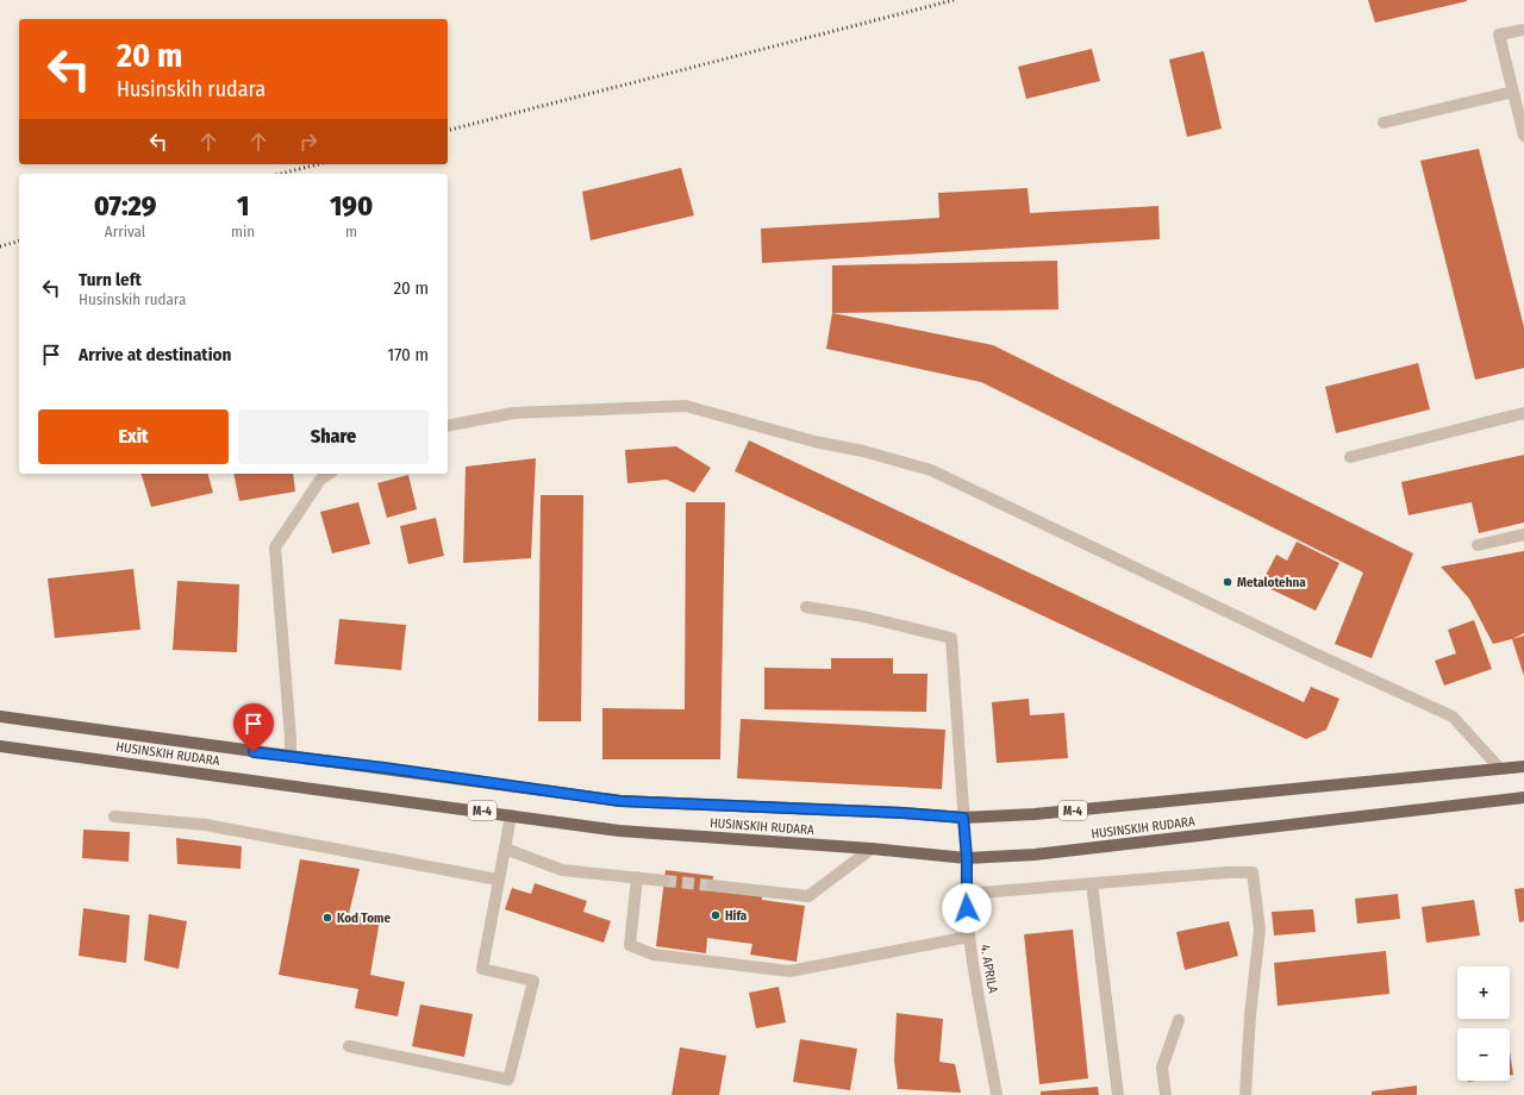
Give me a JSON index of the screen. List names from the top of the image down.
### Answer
{
  "streets": {
    "main road": ["HUSINSKIH RUDARA", "M-4"],
    "street": ["4. APRILA"]
  },
  "crossings": [
    ["HUSINSKIH RUDARA", "4. APRILA"]
  ],
  "places": ["Metalotehna", "Hifa", "Kod Tome"],
  "page": {
    "turn": ["20 m", "Husinskih rudara"],
    "eta": [
      "07:29",
      "Arrival",
      "1",
      "min",
      "190",
      "m"
    ],
    "list": [
      {
        "name": "Turn left",
        "note": "Husinskih rudara",
        "value": "20 m"
      },
      {
        "name": "Arrive at destination",
        "value": "170 m"
      }
    ],
    "buttons": ["Exit", "Share"],
    "map_buttons": ["+", "−"]
  }
}
